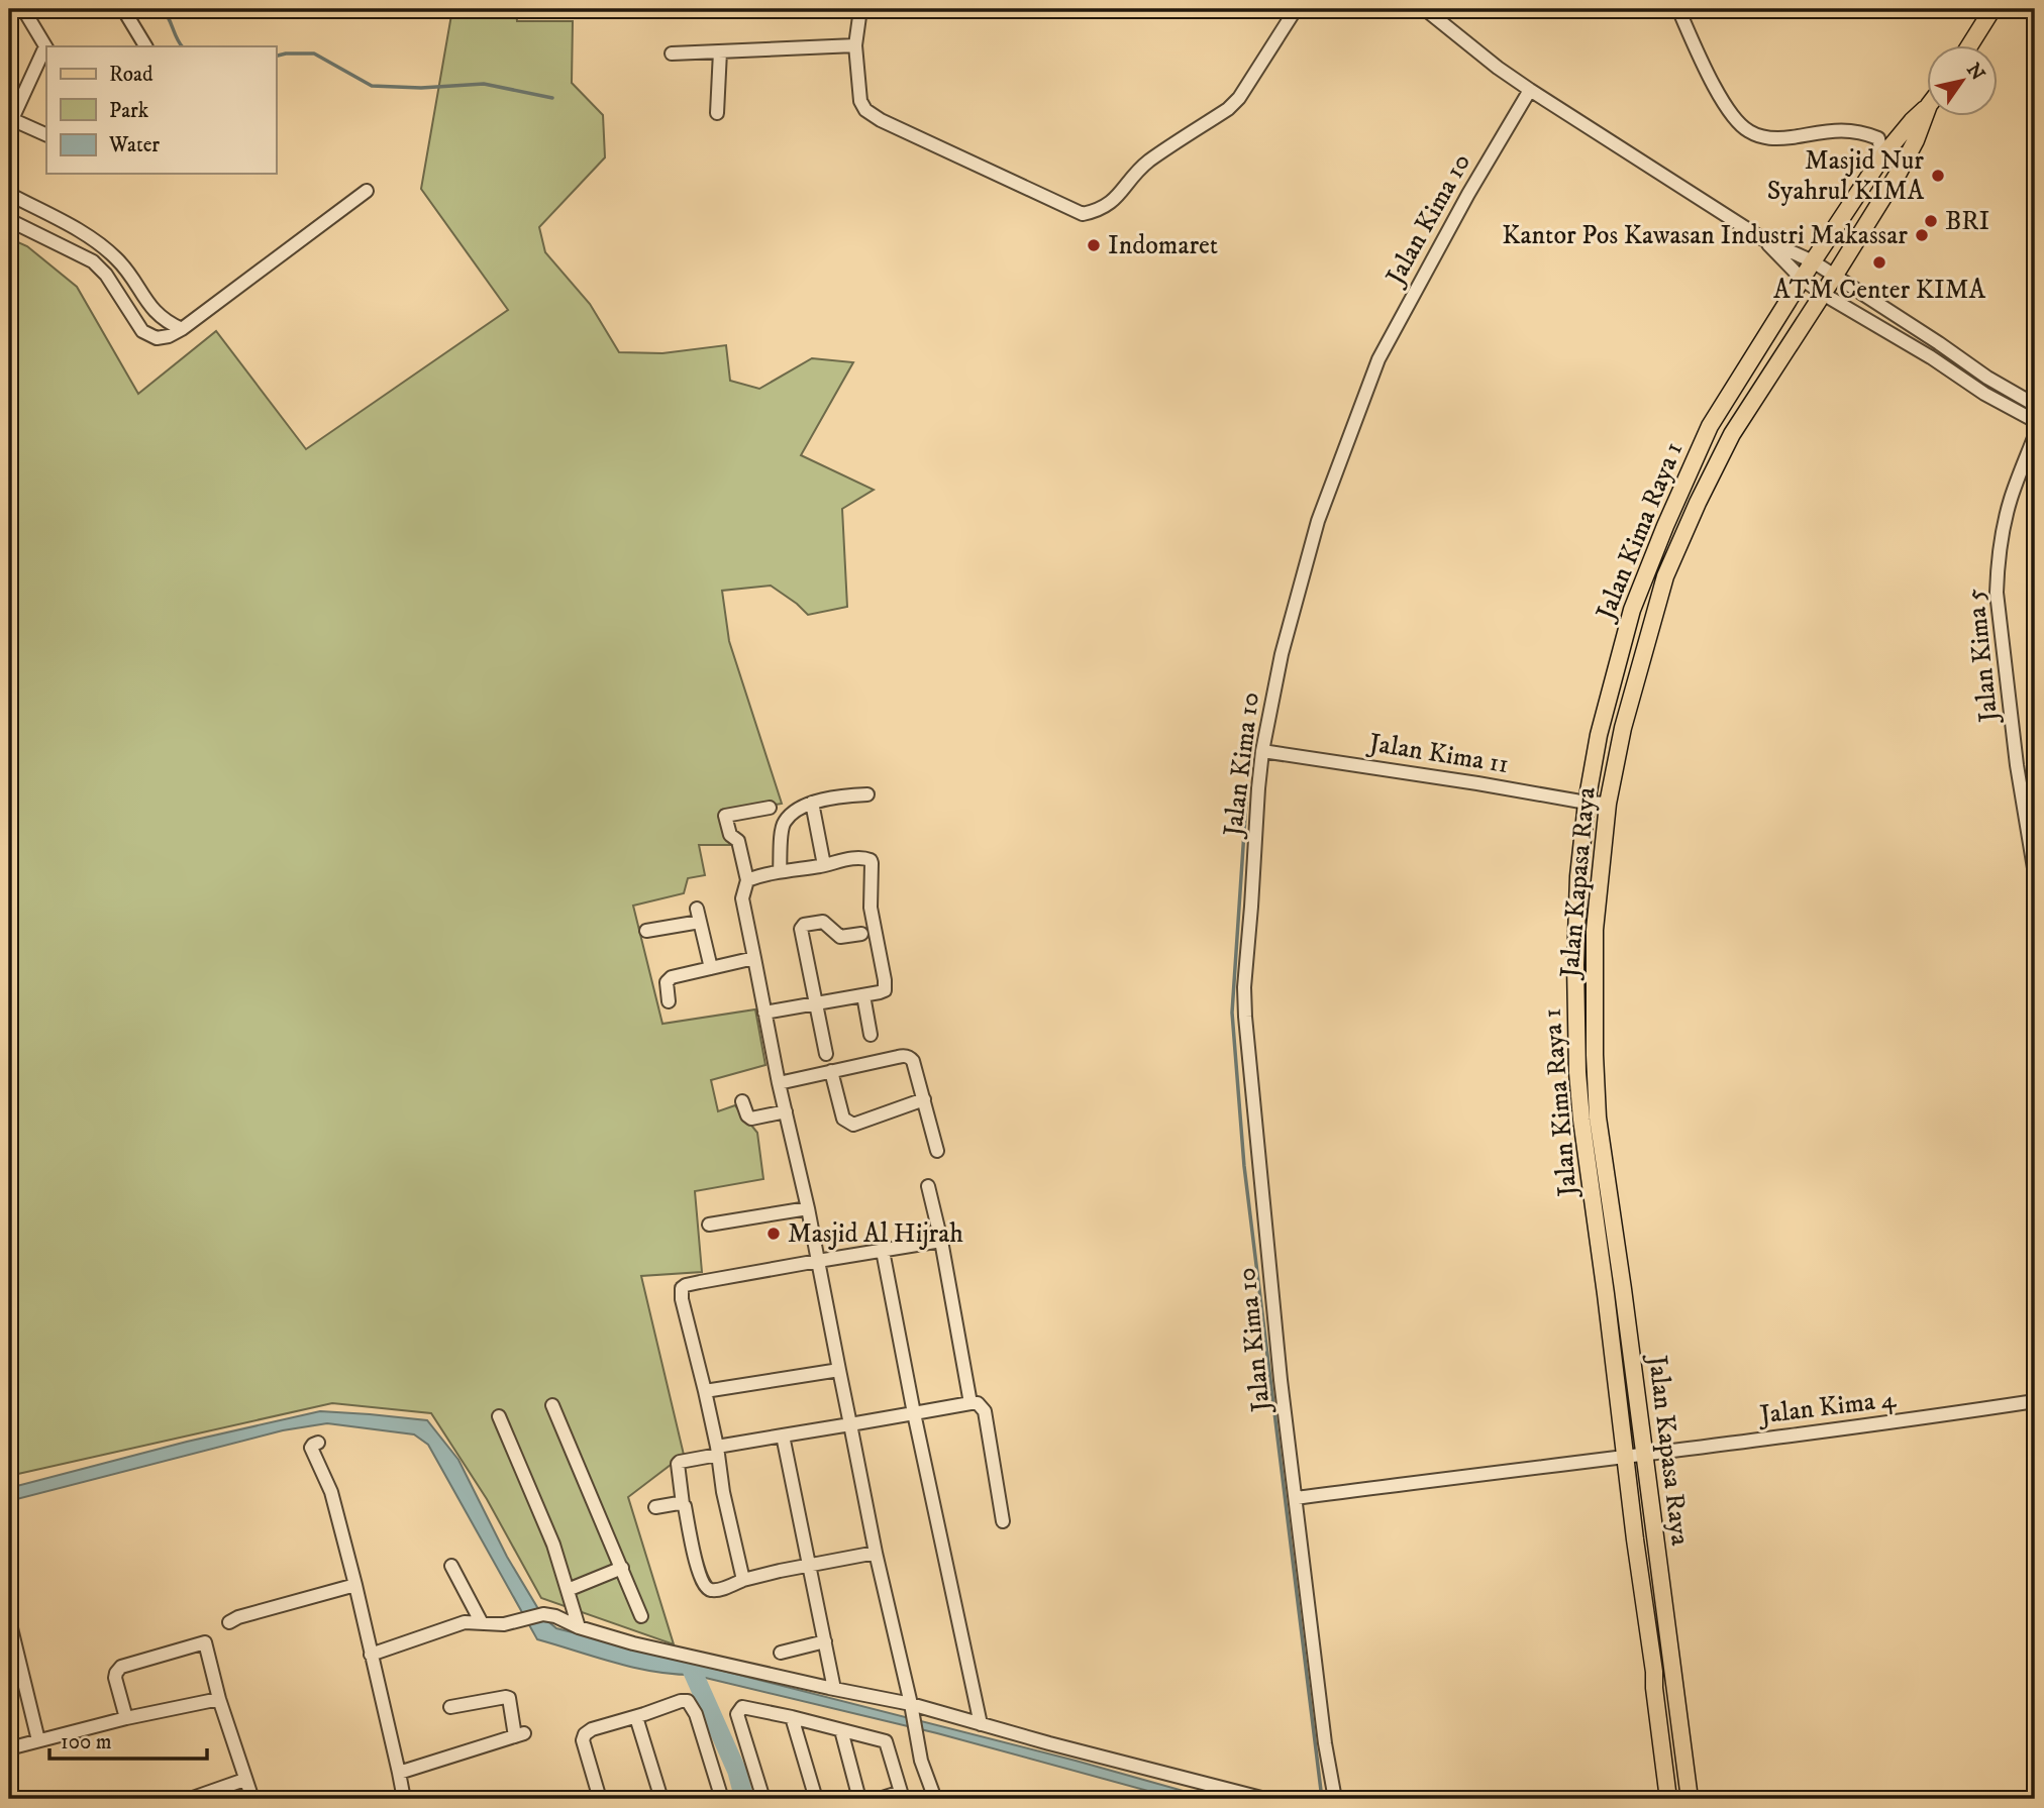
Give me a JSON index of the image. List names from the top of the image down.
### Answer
{
  "streets": {
    "main road": ["Jalan Kima Raya 1", "Jalan Kapasa Raya"],
    "street": [
      "Jalan Kima 10",
      "Jalan Kima 5",
      "Jalan Kima 11",
      "Jalan Kima 4"
    ]
  },
  "crossings": [
    ["Jalan Kima 10", "Jalan Kima 11"],
    ["Jalan Kima Raya 1", "Jalan Kima 11"],
    ["Jalan Kima Raya 1", "Jalan Kima 4"],
    ["Jalan Kima 11", "Jalan Kapasa Raya"],
    ["Jalan Kapasa Raya", "Jalan Kima 4"]
  ],
  "places": [
    "Masjid Nur Syahrul KIMA",
    "BRI",
    "Kantor Pos Kawasan Industri Makassar",
    "Indomaret",
    "ATM Center KIMA",
    "Masjid Al Hijrah"
  ],
  "legend": ["Road", "Park", "Water"],
  "scale_bar": "100 m",
  "north": "top right"
}
